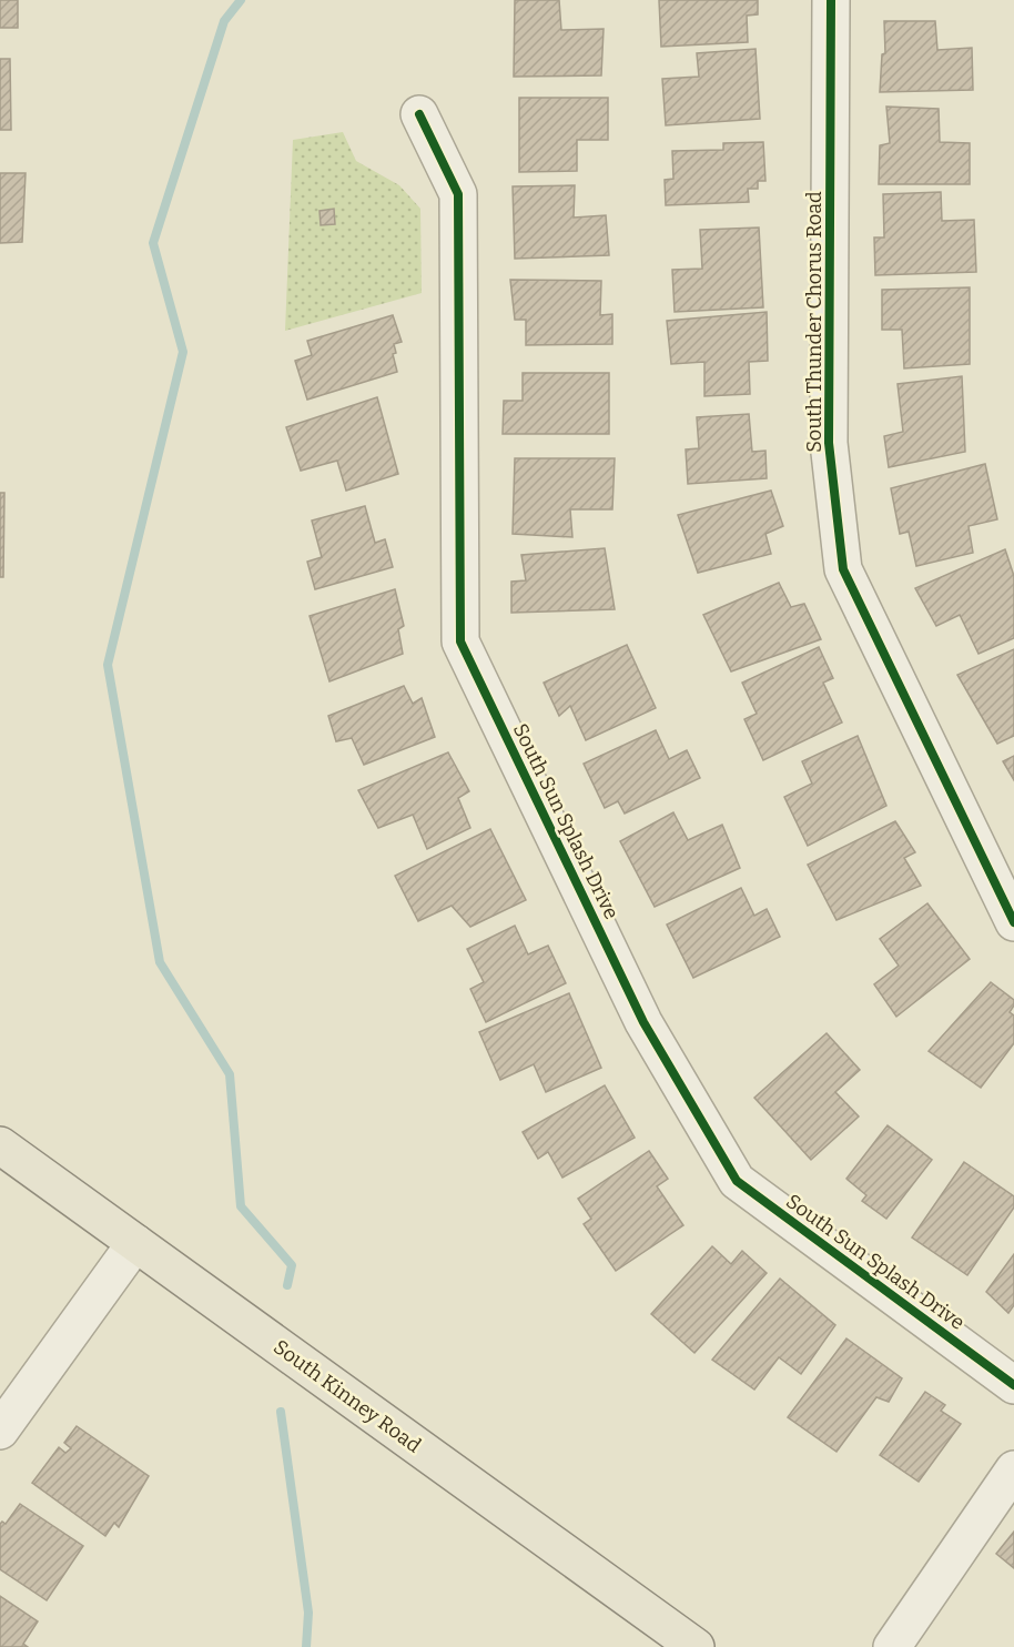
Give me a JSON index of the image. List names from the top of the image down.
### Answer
{
  "streets": {
    "main road": ["South Kinney Road"],
    "street": ["South Thunder Chorus Road", "South Sun Splash Drive"]
  }
}
